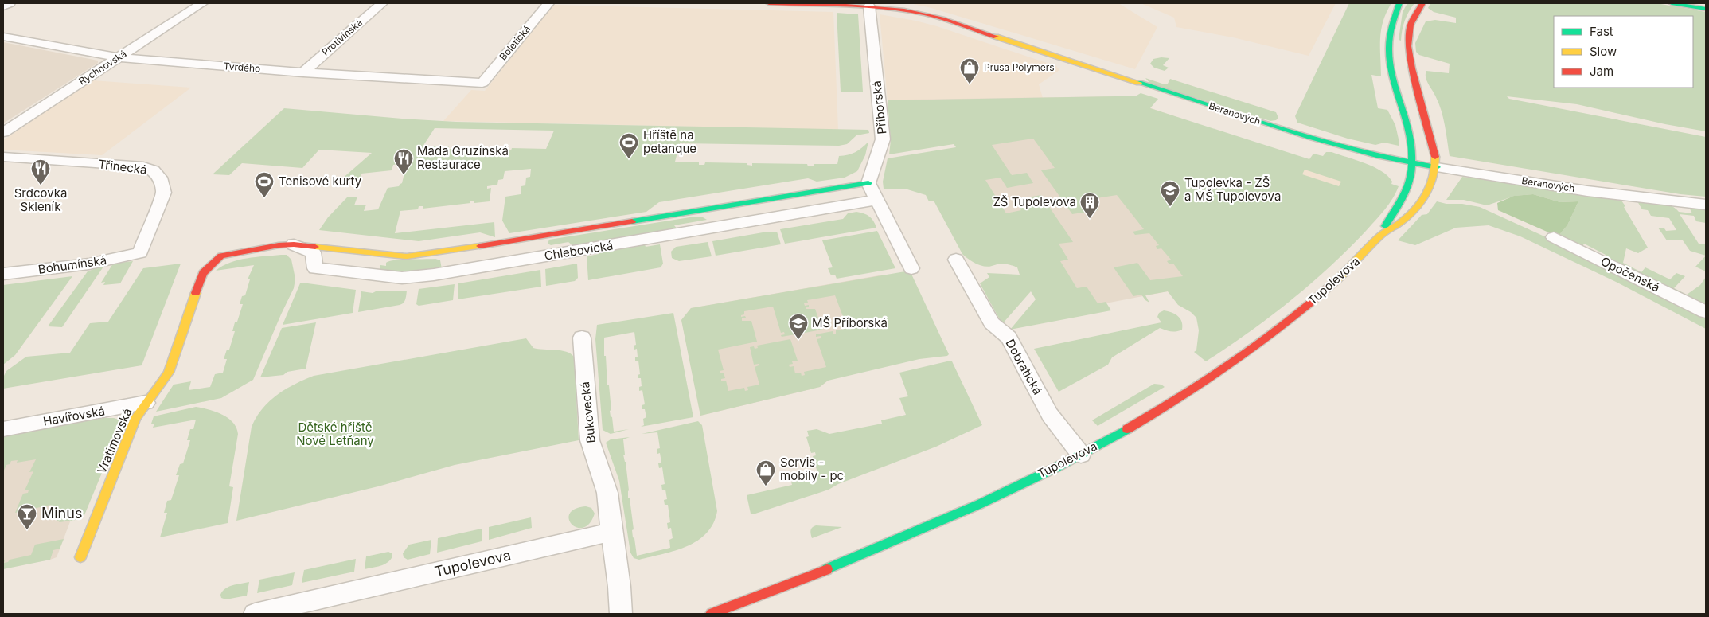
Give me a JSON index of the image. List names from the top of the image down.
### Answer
{
  "streets": {
    "main road": [
      "Beranových",
      "Chlebovická",
      "Tupolevova",
      "Vratimovská"
    ],
    "street": [
      "Protivínská",
      "Boletická",
      "Rychnovská",
      "Tvrdého",
      "Příborská",
      "Třinecká",
      "Bohumínská",
      "Opočenská",
      "Dobratická",
      "Bukovecká",
      "Havířovská"
    ]
  },
  "crossings": [
    ["Protivínská", "Tvrdého"],
    ["Boletická", "Tvrdého"],
    ["Rychnovská", "Tvrdého"],
    ["Příborská", "Beranových"],
    ["Příborská", "Chlebovická"],
    ["Beranových", "Tupolevova"],
    ["Třinecká", "Bohumínská"],
    ["Chlebovická", "Vratimovská"],
    ["Tupolevova", "Dobratická"],
    ["Tupolevova", "Bukovecká"],
    ["Havířovská", "Vratimovská"]
  ],
  "parks": ["Dětské hřiště Nové Letňany"],
  "places": {
    "shop": ["Prusa Polymers", "Servis - mobily - pc"],
    "sports": ["Hříště na petanque", "Tenisové kurty"],
    "restaurant": ["Mada Gruzínská Restaurace", "Srdcovka Skleník"],
    "school or university": ["Tupolevka - ZŠ a MŠ Tupolevova", "MŠ Příborská"],
    "building": ["ZŠ Tupolevova"],
    "bar": ["Minus"]
  },
  "legend": ["Fast", "Slow", "Jam"]
}
